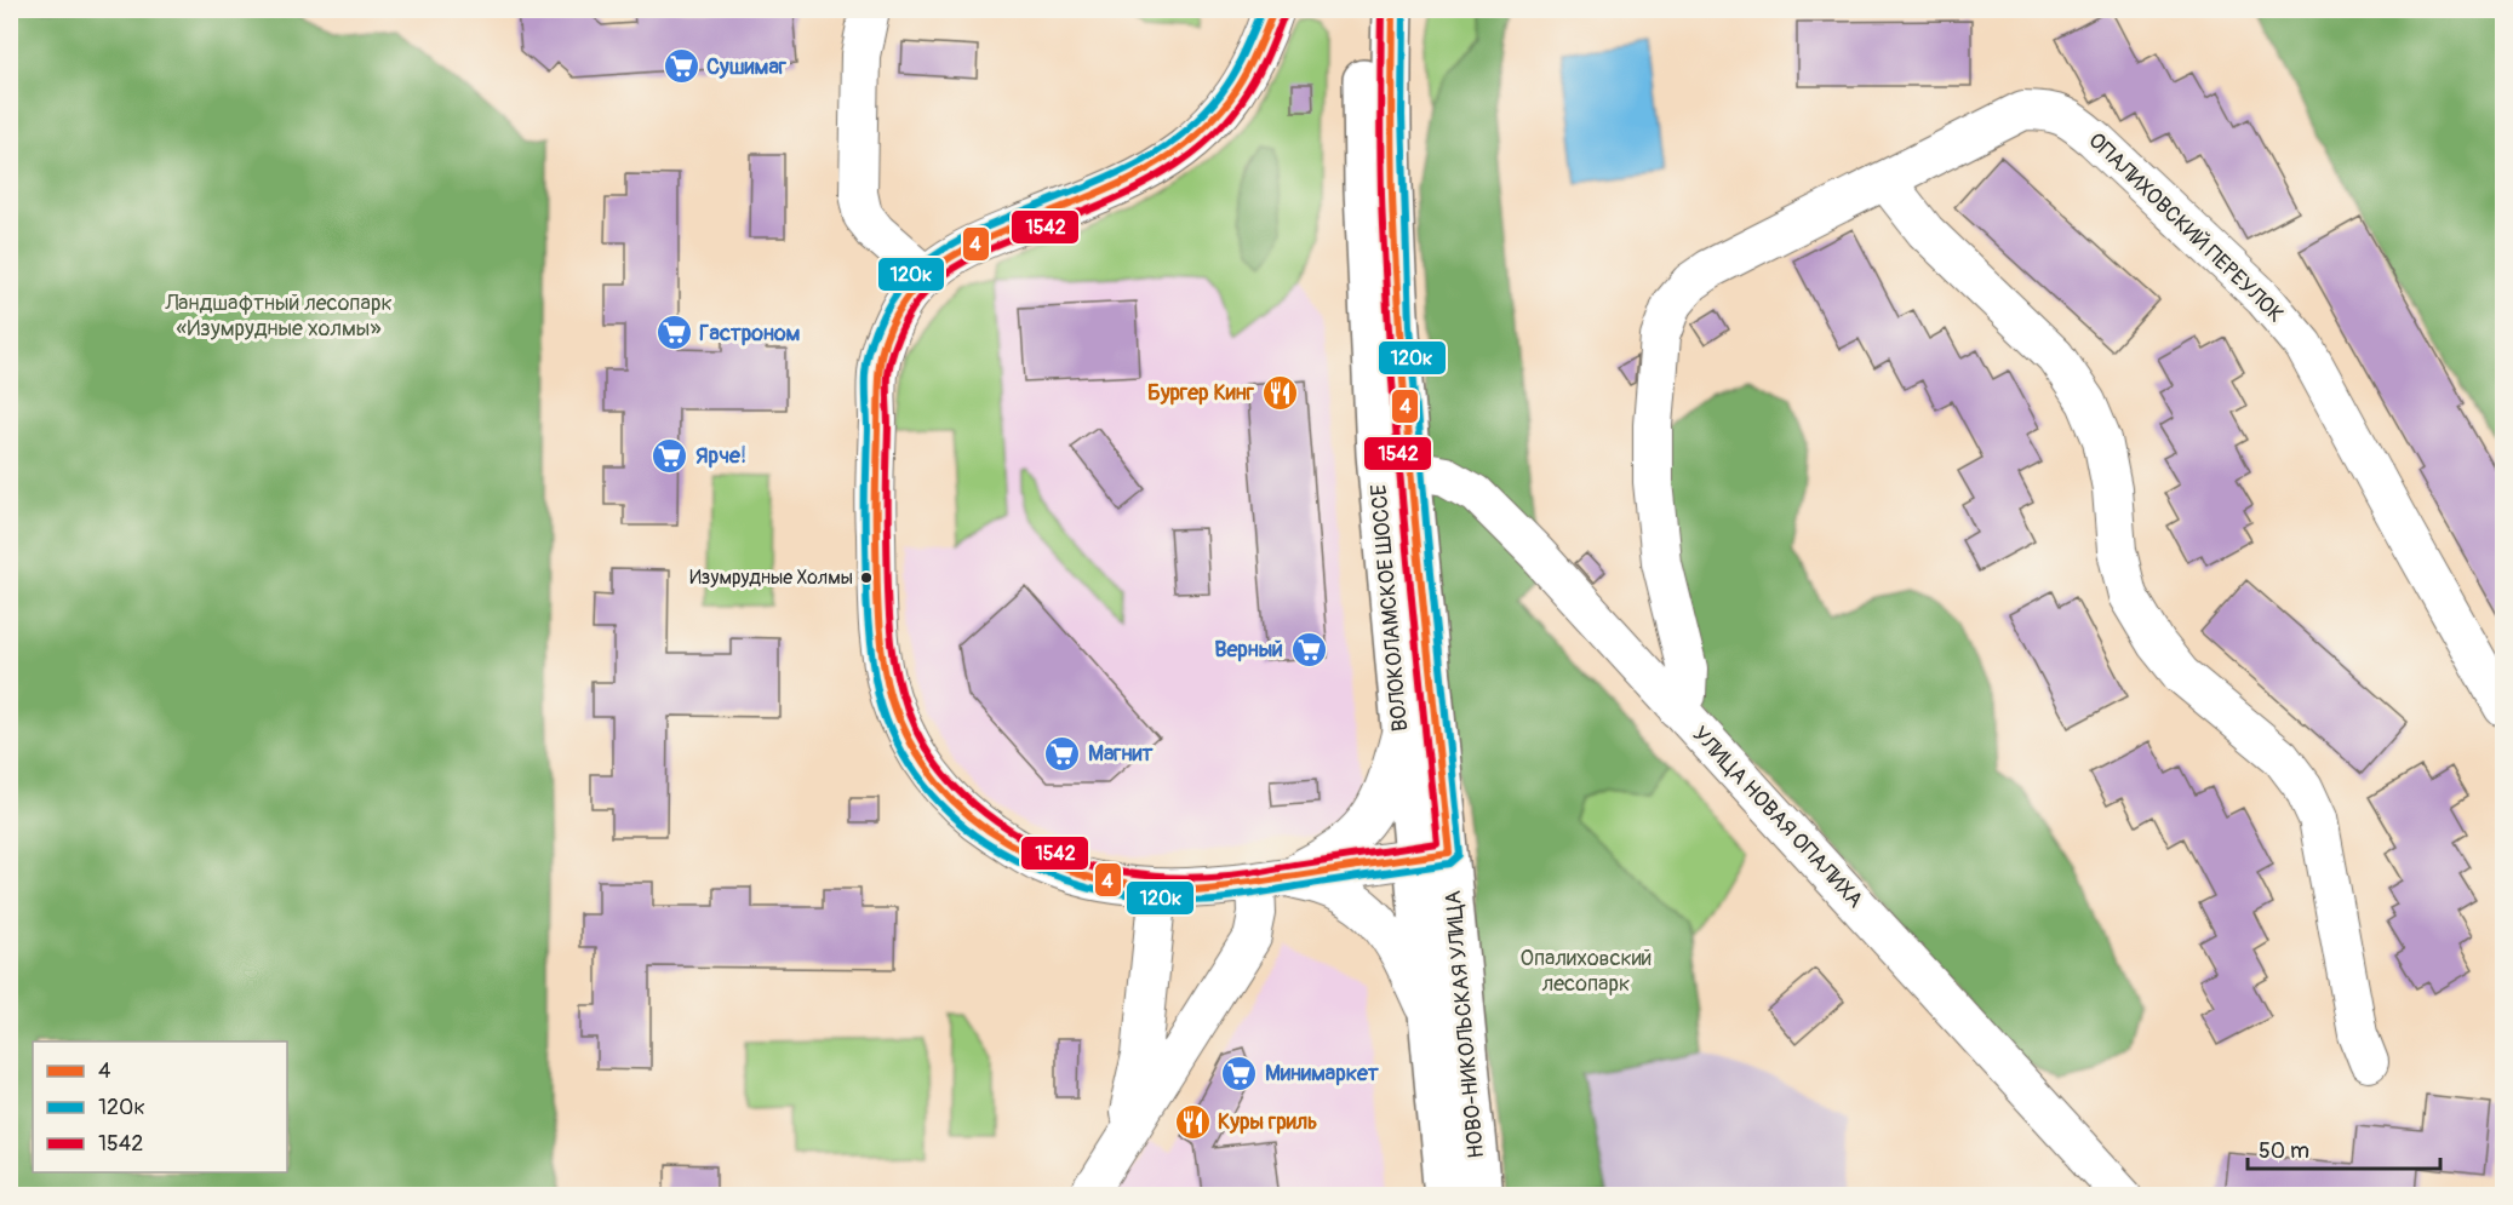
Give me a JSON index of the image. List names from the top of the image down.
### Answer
{
  "streets": {
    "main road": ["ВОЛОКОЛАМСКОЕ ШОССЕ", "НОВО-НИКОЛЬСКАЯ УЛИЦА"],
    "street": ["ОПАЛИХОВСКИЙ ПЕРЕУЛОК", "УЛИЦА НОВАЯ ОПАЛИХА"]
  },
  "crossings": [
    ["ОПАЛИХОВСКИЙ ПЕРЕУЛОК", "УЛИЦА НОВАЯ ОПАЛИХА"],
    ["ВОЛОКОЛАМСКОЕ ШОССЕ", "УЛИЦА НОВАЯ ОПАЛИХА"],
    ["ВОЛОКОЛАМСКОЕ ШОССЕ", "НОВО-НИКОЛЬСКАЯ УЛИЦА"]
  ],
  "parks": ["Ландшафтный лесопарк «Изумрудные холмы»", "Опалиховский лесопарк"],
  "places": {
    "supermarket": [
      "Сушимаг",
      "Гастроном",
      "Ярче!",
      "Верный",
      "Магнит",
      "Минимаркет"
    ],
    "restaurant": ["Бургер Кинг", "Куры гриль"],
    "other": ["Изумрудные Холмы"]
  },
  "lines": ["transit line 4", "transit line 120к", "transit line 1542"],
  "legend": ["4", "120к", "1542"],
  "scale_bar": "50 m"
}
